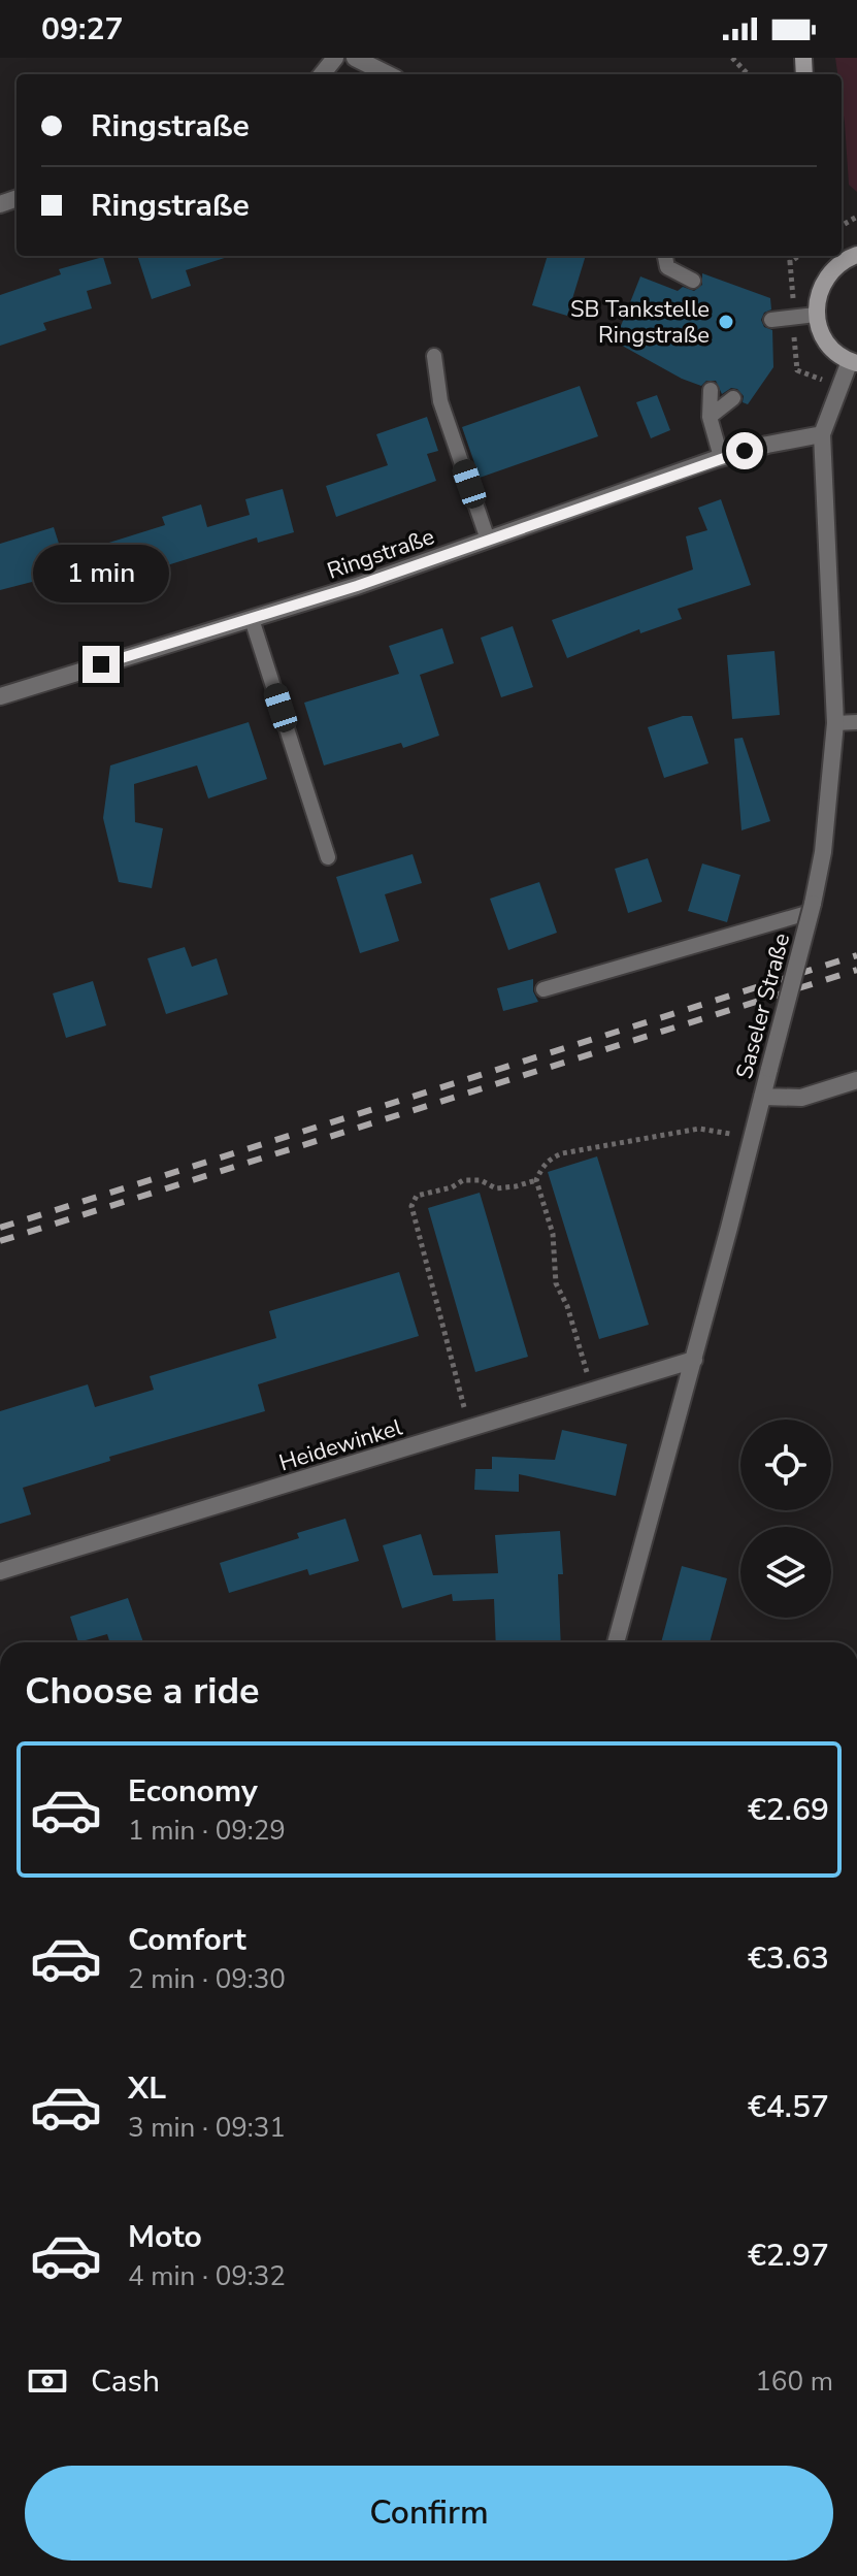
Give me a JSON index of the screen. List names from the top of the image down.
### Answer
{
  "streets": {
    "street": ["Ringstraße", "Saseler Straße", "Heidewinkel"]
  },
  "crossings": [
    ["Ringstraße", "Saseler Straße"],
    ["Saseler Straße", "Heidewinkel"]
  ],
  "places": ["SB Tankstelle Ringstraße"],
  "page": {
    "status": "09:27",
    "banner": ["Ringstraße", "Ringstraße"],
    "bubble": "1 min",
    "heading": "Choose a ride",
    "list": [
      {
        "name": "Economy",
        "note": "1 min · 09:29",
        "value": "€2.69"
      },
      {
        "name": "Comfort",
        "note": "2 min · 09:30",
        "value": "€3.63"
      },
      {
        "name": "XL",
        "note": "3 min · 09:31",
        "value": "€4.57"
      },
      {
        "name": "Moto",
        "note": "4 min · 09:32",
        "value": "€2.97"
      }
    ],
    "pay": ["Cash", "160 m"],
    "buttons": "Confirm"
  }
}
